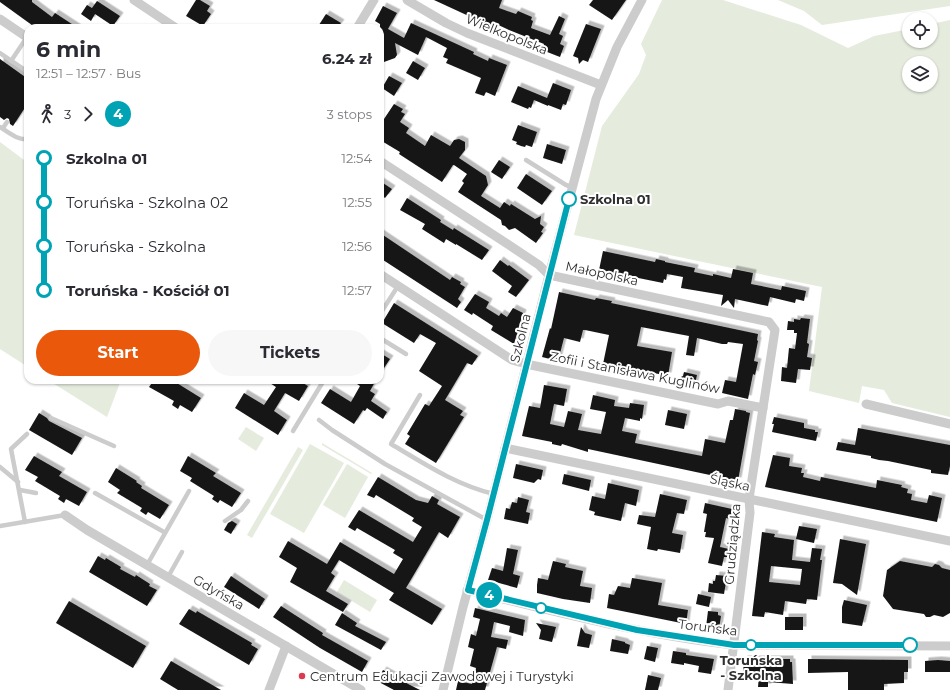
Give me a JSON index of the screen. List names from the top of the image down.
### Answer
{
  "streets": {
    "street": [
      "Wielkopolska",
      "Małopolska",
      "Szkolna",
      "Zofii i Stanisława Kuglinów",
      "Śląska",
      "Grudziądzka",
      "Gdyńska",
      "Toruńska"
    ]
  },
  "crossings": [
    ["Wielkopolska", "Szkolna"],
    ["Małopolska", "Szkolna"],
    ["Małopolska", "Grudziądzka"],
    ["Szkolna", "Zofii i Stanisława Kuglinów"],
    ["Szkolna", "Śląska"],
    ["Szkolna", "Toruńska"],
    ["Zofii i Stanisława Kuglinów", "Grudziądzka"],
    ["Śląska", "Grudziądzka"],
    ["Grudziądzka", "Toruńska"]
  ],
  "places": ["Szkolna 01", "Toruńska - Szkolna", "Centrum Edukacji Zawodowej i Turystyki"],
  "lines": ["bus line 4"],
  "page": {
    "on_map": "4",
    "heading": ["6 min", "12:51 – 12:57 · Bus", "6.24 zł"],
    "legs": ["3", "4", "3 stops"],
    "list": [
      {
        "name": "Szkolna 01",
        "value": "12:54"
      },
      {
        "name": "Toruńska - Szkolna 02",
        "value": "12:55"
      },
      {
        "name": "Toruńska - Szkolna",
        "value": "12:56"
      },
      {
        "name": "Toruńska - Kościół 01",
        "value": "12:57"
      }
    ],
    "buttons": ["Start", "Tickets"]
  }
}
